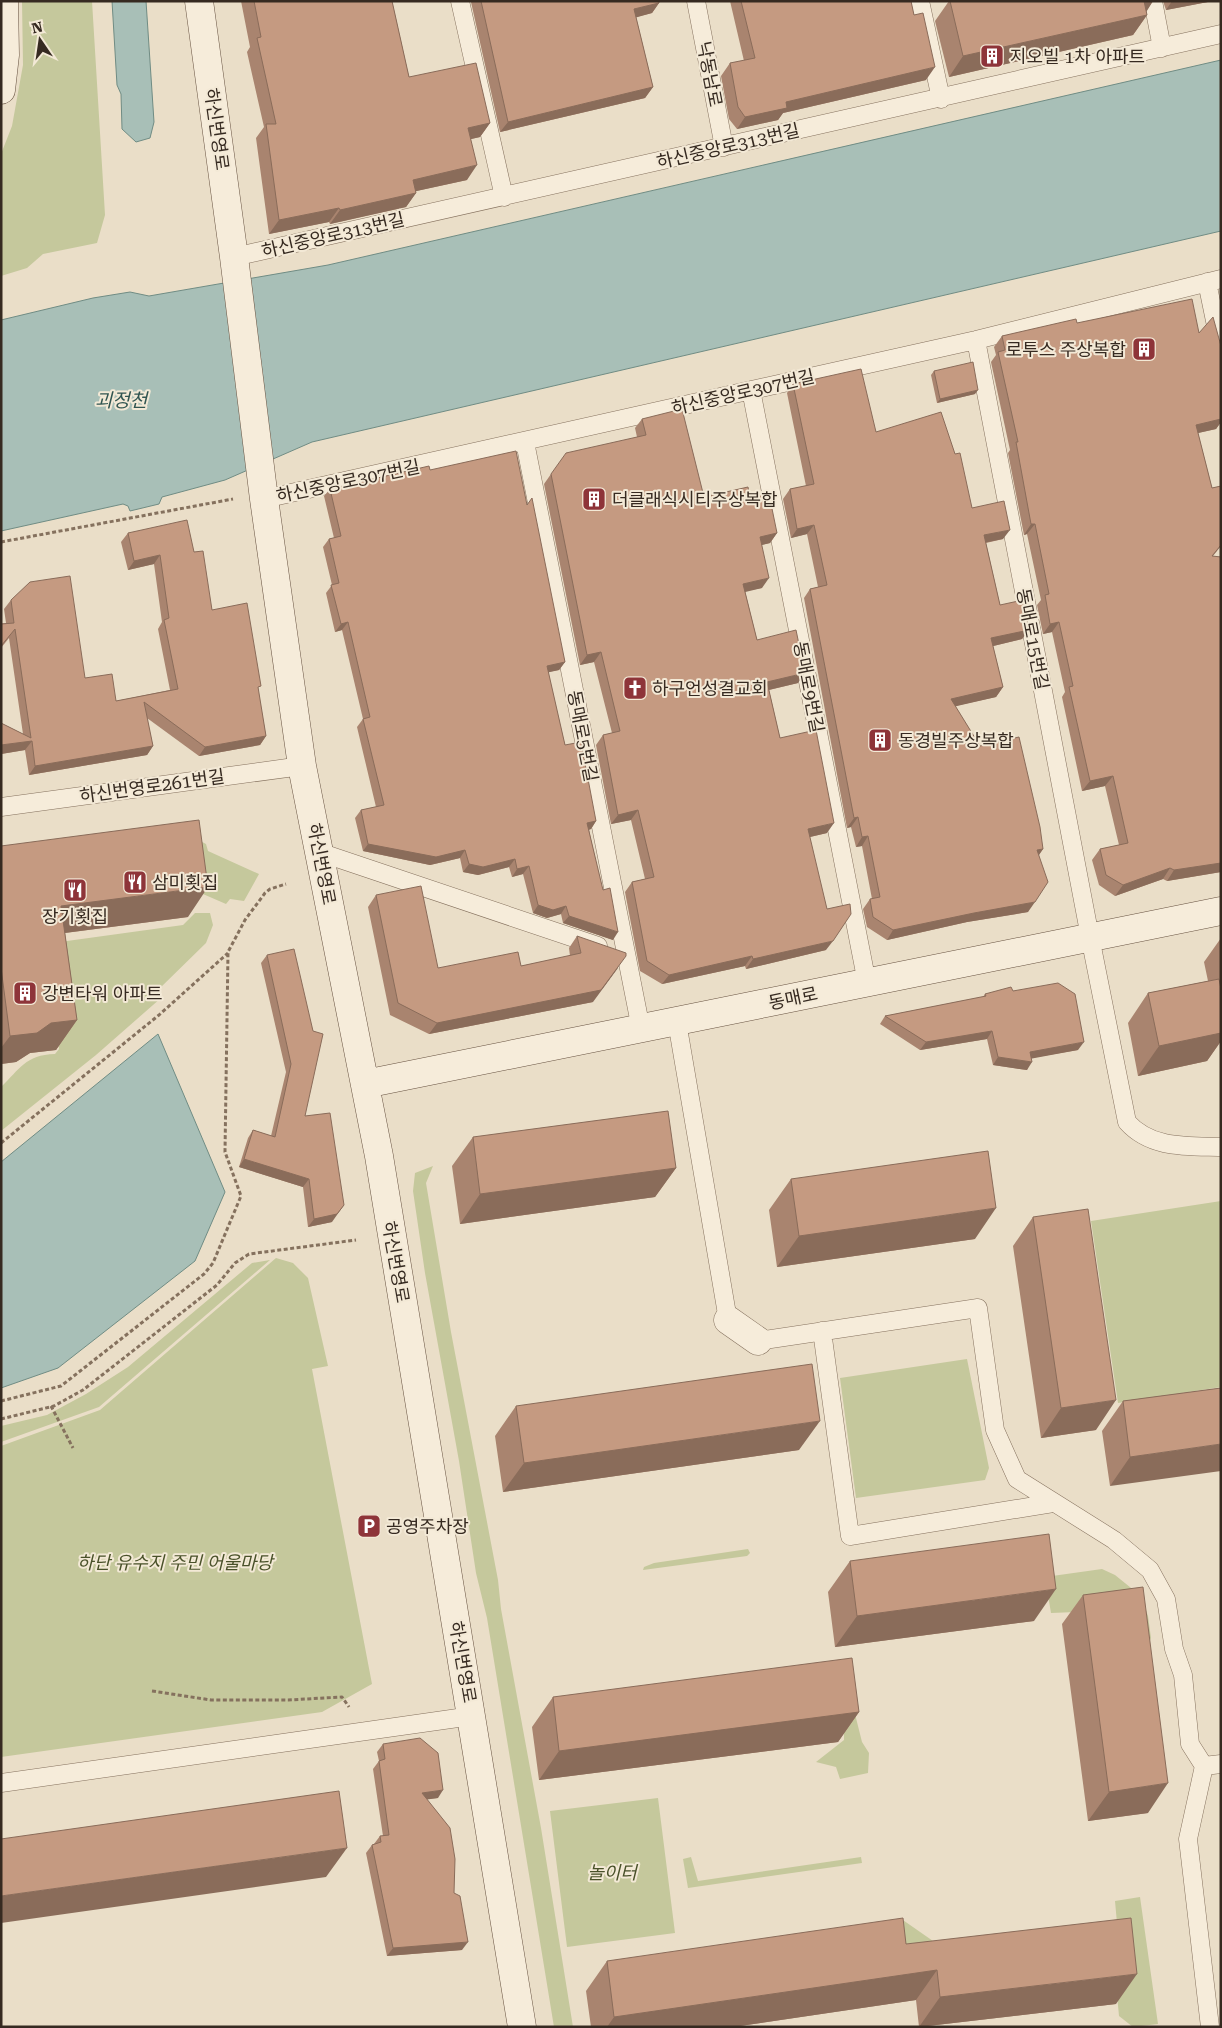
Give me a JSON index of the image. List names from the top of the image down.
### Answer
{
  "streets": {
    "street": ["하신번영로", "동매로"],
    "lane": [
      "낙동남로",
      "하신중앙로313번길",
      "하신중앙로307번길",
      "동매로15번길",
      "동매로9번길",
      "동매로5번길",
      "하신번영로261번길"
    ]
  },
  "crossings": [
    ["낙동남로", "하신중앙로313번길"],
    ["하신번영로", "하신중앙로313번길"],
    ["하신번영로", "하신중앙로307번길"],
    ["하신번영로", "하신번영로261번길"],
    ["하신번영로", "동매로"],
    ["하신중앙로307번길", "동매로15번길"],
    ["하신중앙로307번길", "동매로9번길"],
    ["하신중앙로307번길", "동매로5번길"],
    ["동매로15번길", "동매로"],
    ["동매로9번길", "동매로"],
    ["동매로5번길", "동매로"]
  ],
  "water": ["괴정천"],
  "parks": ["하단 유수지 주민 어울마당", "놀이터"],
  "places": {
    "building": [
      "지오빌 1차 아파트",
      "로투스 주상복합",
      "더클래식시티주상복합",
      "동경빌주상복합",
      "강변타워 아파트"
    ],
    "church": ["하구언성결교회"],
    "restaurant": ["삼미횟집", "장기횟집"],
    "parking": ["공영주차장"]
  },
  "north": "top"
}
